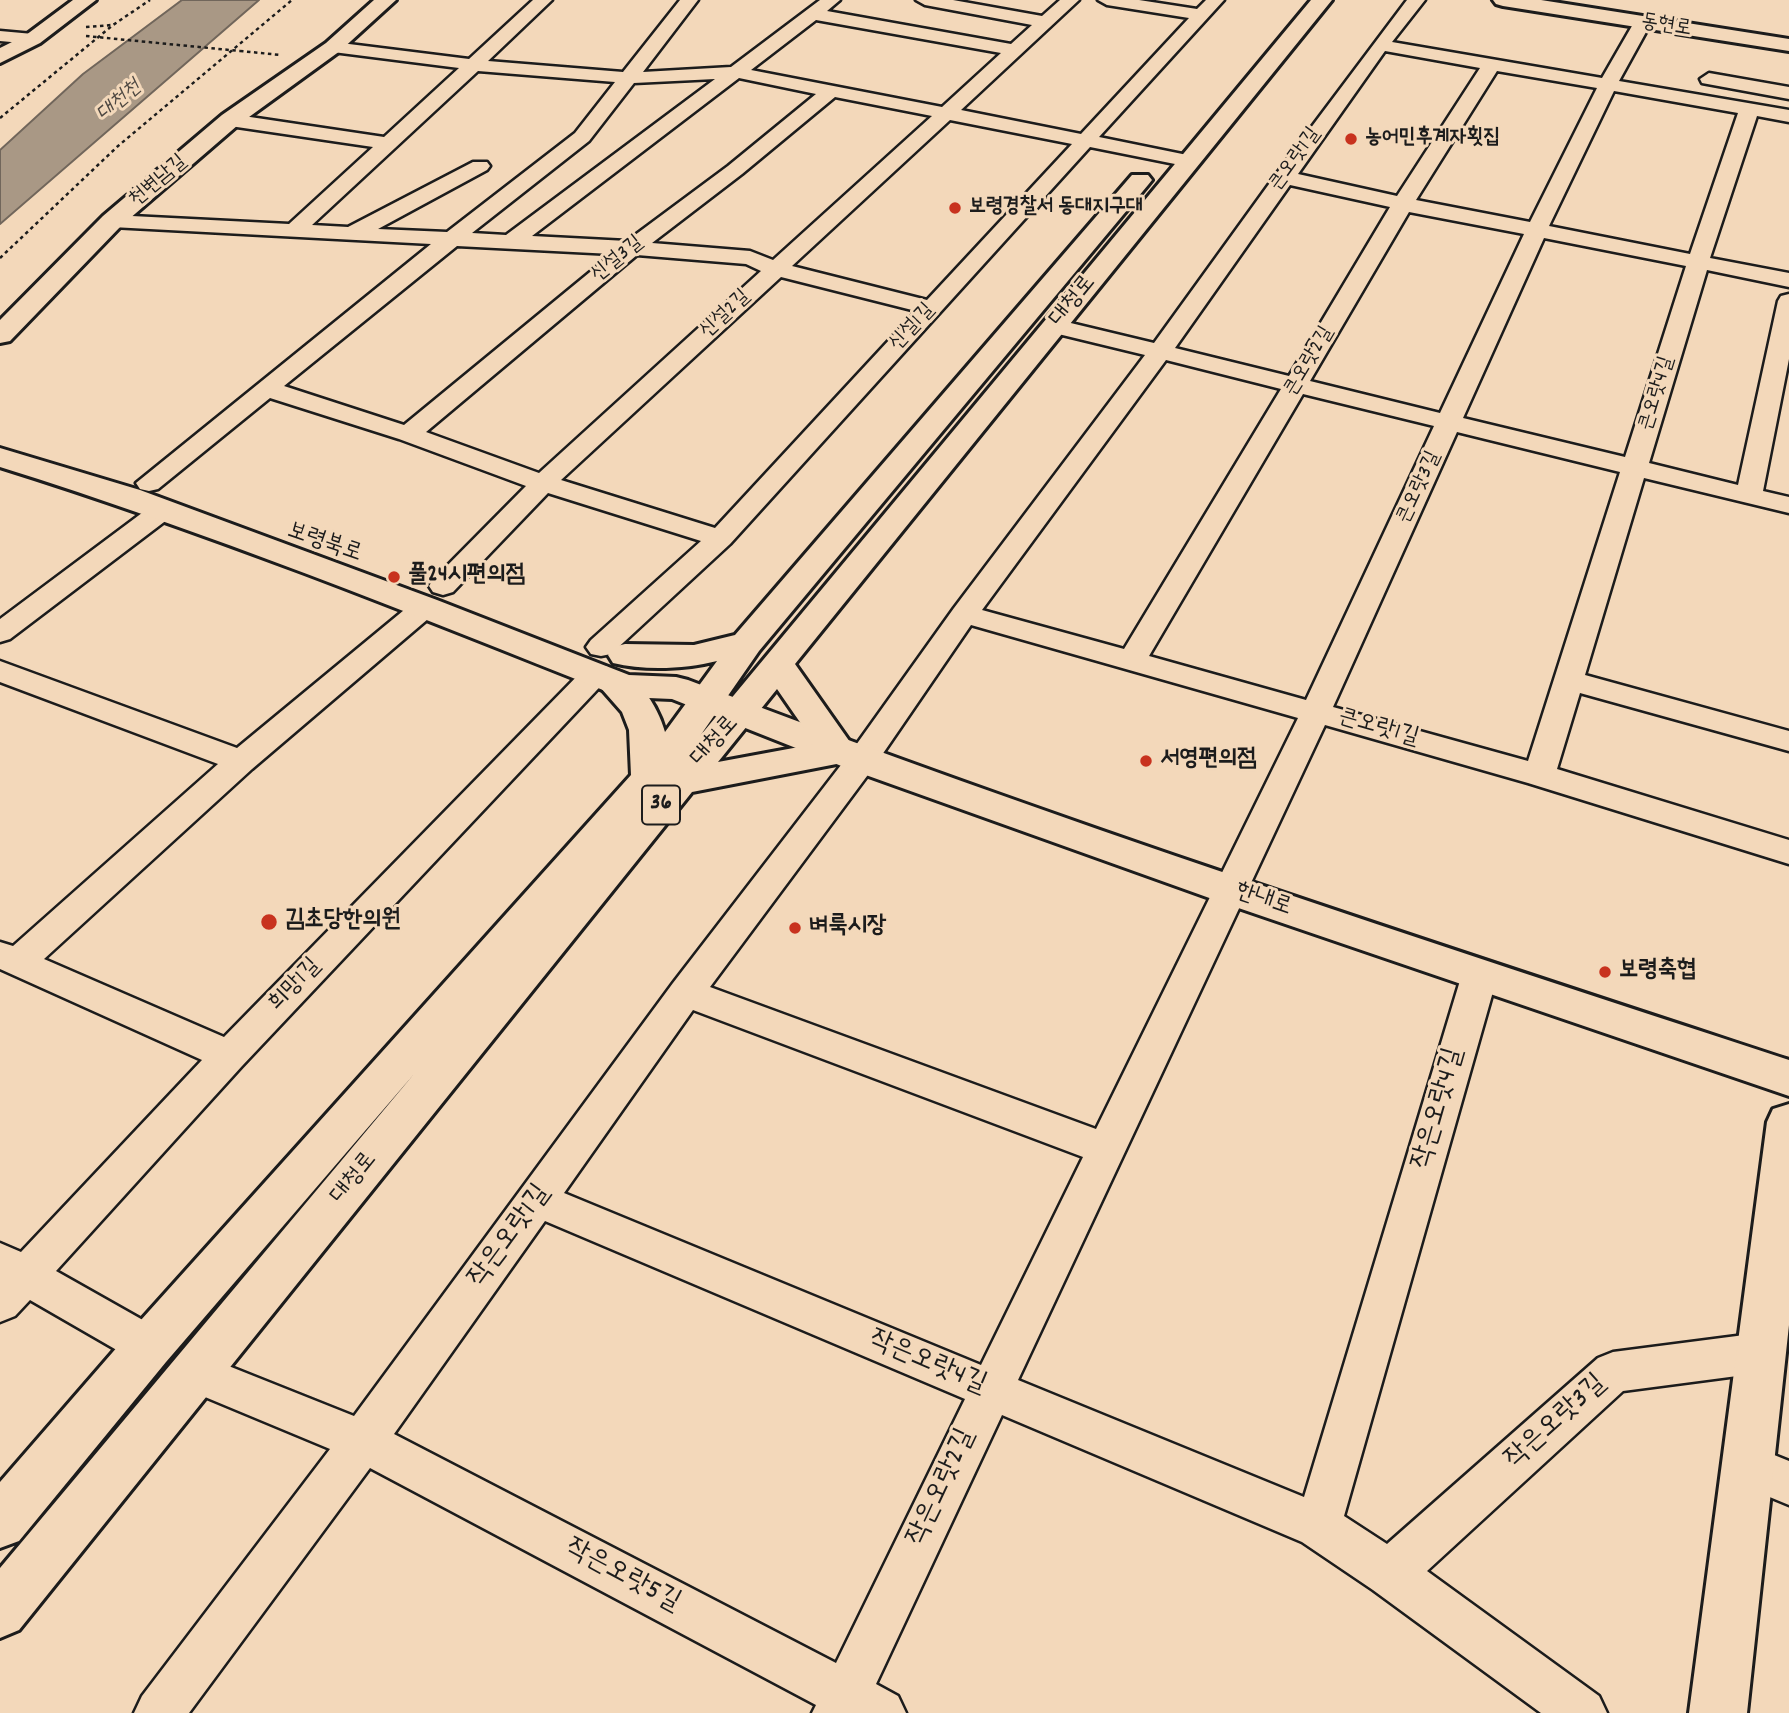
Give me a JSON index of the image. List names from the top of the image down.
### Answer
{
  "streets": {
    "main road": [
      "동현로",
      "천변남길",
      "대청로",
      "보령북로",
      "36",
      "한내로"
    ],
    "street": [
      "큰오랏1길",
      "신설3길",
      "신설2길",
      "신설1길",
      "큰오랏2길",
      "큰오랏4길",
      "큰오랏3길",
      "희망1길",
      "작은오랏4길",
      "작은오랏1길",
      "작은오랏3길",
      "작은오랏2길",
      "작은오랏5길"
    ]
  },
  "crossings": [
    ["동현로", "큰오랏3길"],
    ["큰오랏1길", "큰오랏2길"],
    ["큰오랏1길", "큰오랏4길"],
    ["큰오랏1길", "큰오랏3길"],
    ["큰오랏1길", "한내로"],
    ["큰오랏1길", "작은오랏1길"],
    ["대청로", "보령북로"],
    ["대청로", "한내로"],
    ["대청로", "작은오랏5길"],
    ["신설2길", "보령북로"],
    ["신설1길", "보령북로"],
    ["신설1길", "희망1길"],
    ["큰오랏3길", "한내로"],
    ["큰오랏3길", "작은오랏2길"],
    ["보령북로", "한내로"],
    ["보령북로", "희망1길"],
    ["한내로", "작은오랏4길"],
    ["한내로", "작은오랏1길"],
    ["한내로", "작은오랏2길"],
    ["작은오랏4길", "작은오랏1길"],
    ["작은오랏4길", "작은오랏3길"],
    ["작은오랏4길", "작은오랏2길"],
    ["작은오랏1길", "작은오랏5길"],
    ["작은오랏2길", "작은오랏5길"]
  ],
  "water": ["대천천"],
  "places": [
    "농어민후계자횟집",
    "보령경찰서 동대지구대",
    "풀24시편의점",
    "서영편의점",
    "김초당한의원",
    "벼룩시장",
    "보령축협"
  ]
}
